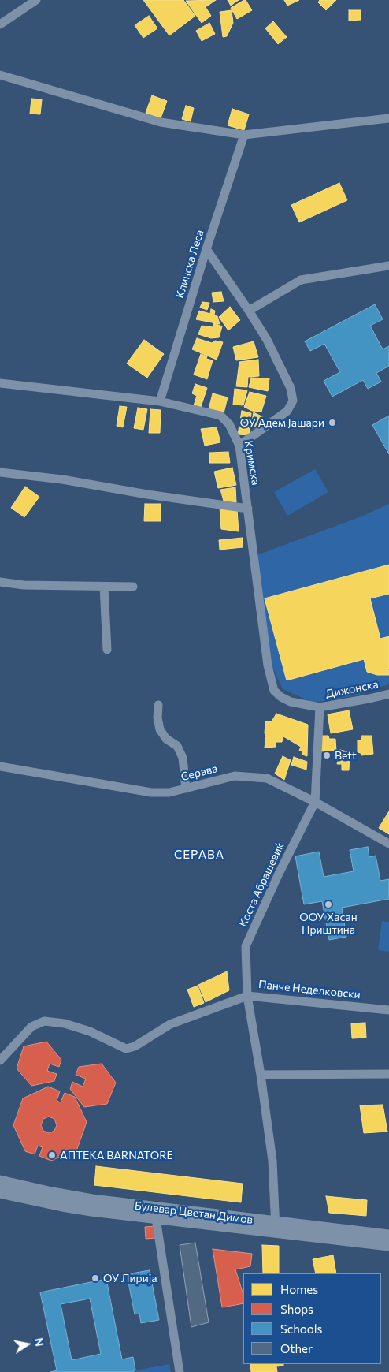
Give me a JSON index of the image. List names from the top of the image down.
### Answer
{
  "streets": {
    "street": [
      "Клинска Леса",
      "Кримска",
      "Дижонска",
      "Серава",
      "Коста Абрашевиќ",
      "Панче Неделковски",
      "Булевар Цветан Димов"
    ]
  },
  "crossings": [
    ["Клинска Леса", "Кримска"],
    ["Кримска", "Дижонска"],
    ["Кримска", "Коста Абрашевиќ"],
    ["Дижонска", "Коста Абрашевиќ"],
    ["Серава", "Коста Абрашевиќ"],
    ["Коста Абрашевиќ", "Панче Неделковски"],
    ["Коста Абрашевиќ", "Булевар Цветан Димов"]
  ],
  "districts": ["СЕРАВА"],
  "places": [
    "ОУ Адем Јашари",
    "Bett",
    "ООУ Хасан Приштина",
    "АПТЕКА BARNATORE",
    "ОУ Лирија"
  ],
  "legend": [
    "Homes",
    "Shops",
    "Schools",
    "Other"
  ],
  "north": "right"
}
